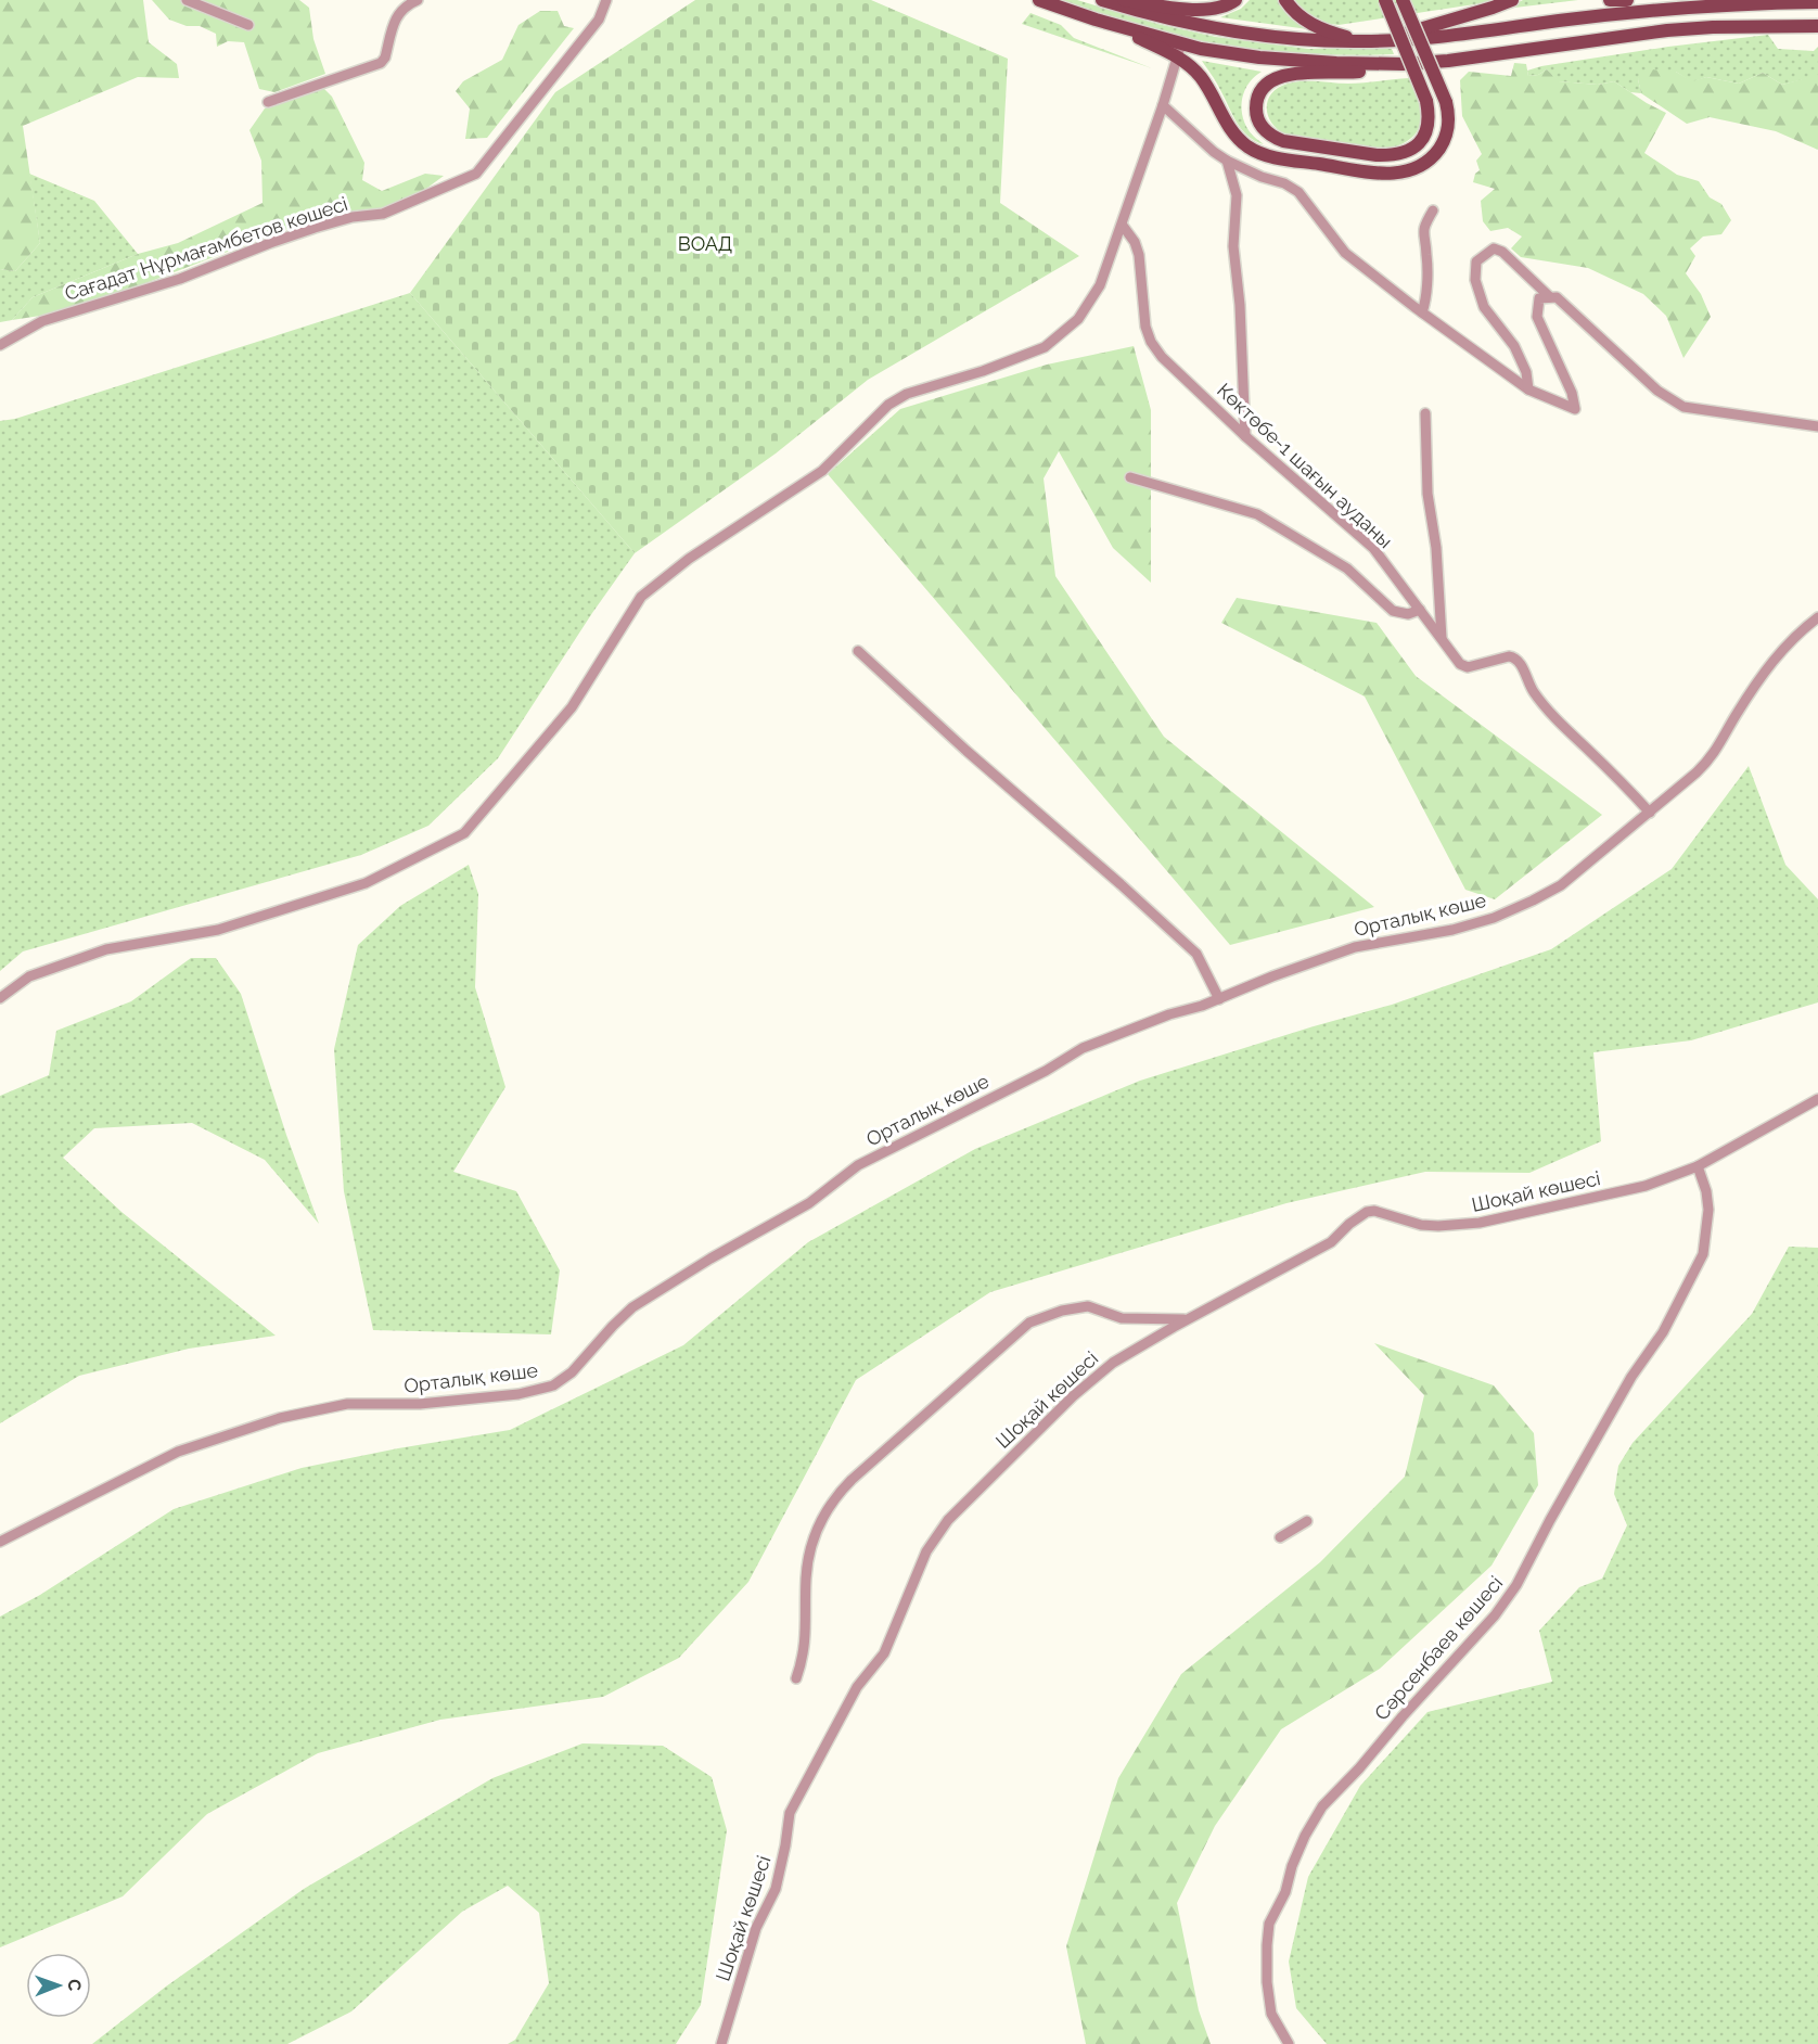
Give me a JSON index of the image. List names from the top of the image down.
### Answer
{
  "streets": {
    "street": [
      "Сағадат Нұрмағамбетов көшесі",
      "Көктөбе-1 шағын ауданы",
      "Орталық көше",
      "Шоқай көшесі",
      "Сәрсенбаев көшесі"
    ]
  },
  "crossings": [
    ["Көктөбе-1 шағын ауданы", "Орталық көше"],
    ["Шоқай көшесі", "Сәрсенбаев көшесі"]
  ],
  "parks": ["ВОАД"],
  "north": "right"
}
